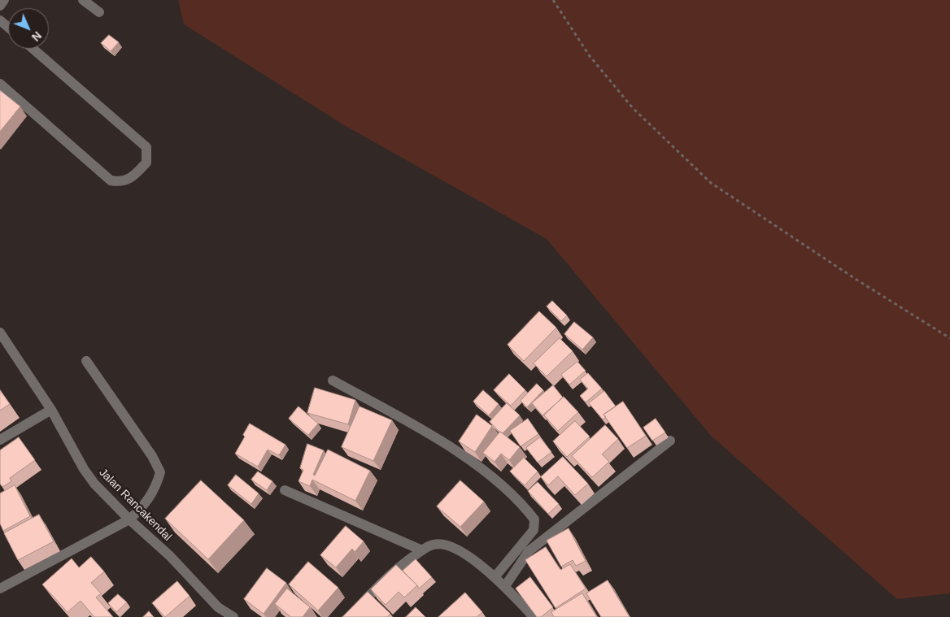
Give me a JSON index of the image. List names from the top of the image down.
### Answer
{
  "streets": {
    "street": ["Jalan Rancakendal"]
  },
  "north": "bottom right"
}
